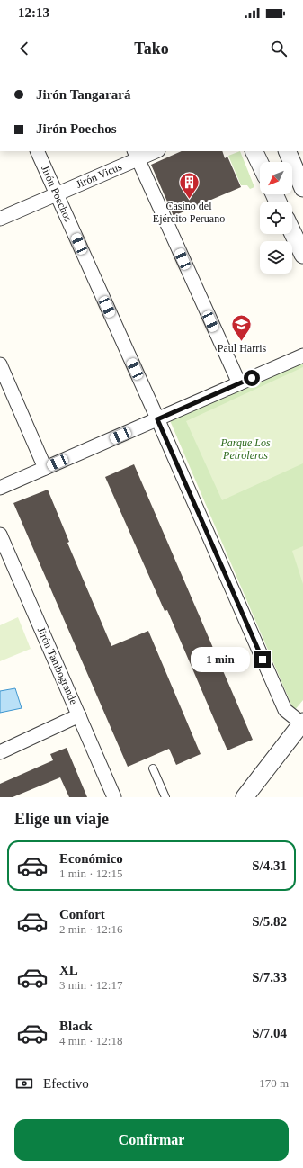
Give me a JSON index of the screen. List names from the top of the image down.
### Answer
{
  "streets": {
    "street": ["Jirón Vicus", "Jirón Poechos", "Jirón Tambogrande"]
  },
  "crossings": [
    ["Jirón Vicus", "Jirón Poechos"]
  ],
  "parks": ["Parque Los Petroleros"],
  "places": {
    "building": ["Casino del Ejército Peruano"],
    "school or university": ["Paul Harris"]
  },
  "north": "bottom left",
  "page": {
    "status": "12:13",
    "header": "Tako",
    "banner": ["Jirón Tangarará", "Jirón Poechos"],
    "bubble": "1 min",
    "heading": "Elige un viaje",
    "list": [
      {
        "name": "Económico",
        "note": "1 min · 12:15",
        "value": "S/4.31"
      },
      {
        "name": "Confort",
        "note": "2 min · 12:16",
        "value": "S/5.82"
      },
      {
        "name": "XL",
        "note": "3 min · 12:17",
        "value": "S/7.33"
      },
      {
        "name": "Black",
        "note": "4 min · 12:18",
        "value": "S/7.04"
      }
    ],
    "pay": ["Efectivo", "170 m"],
    "buttons": "Confirmar"
  }
}
